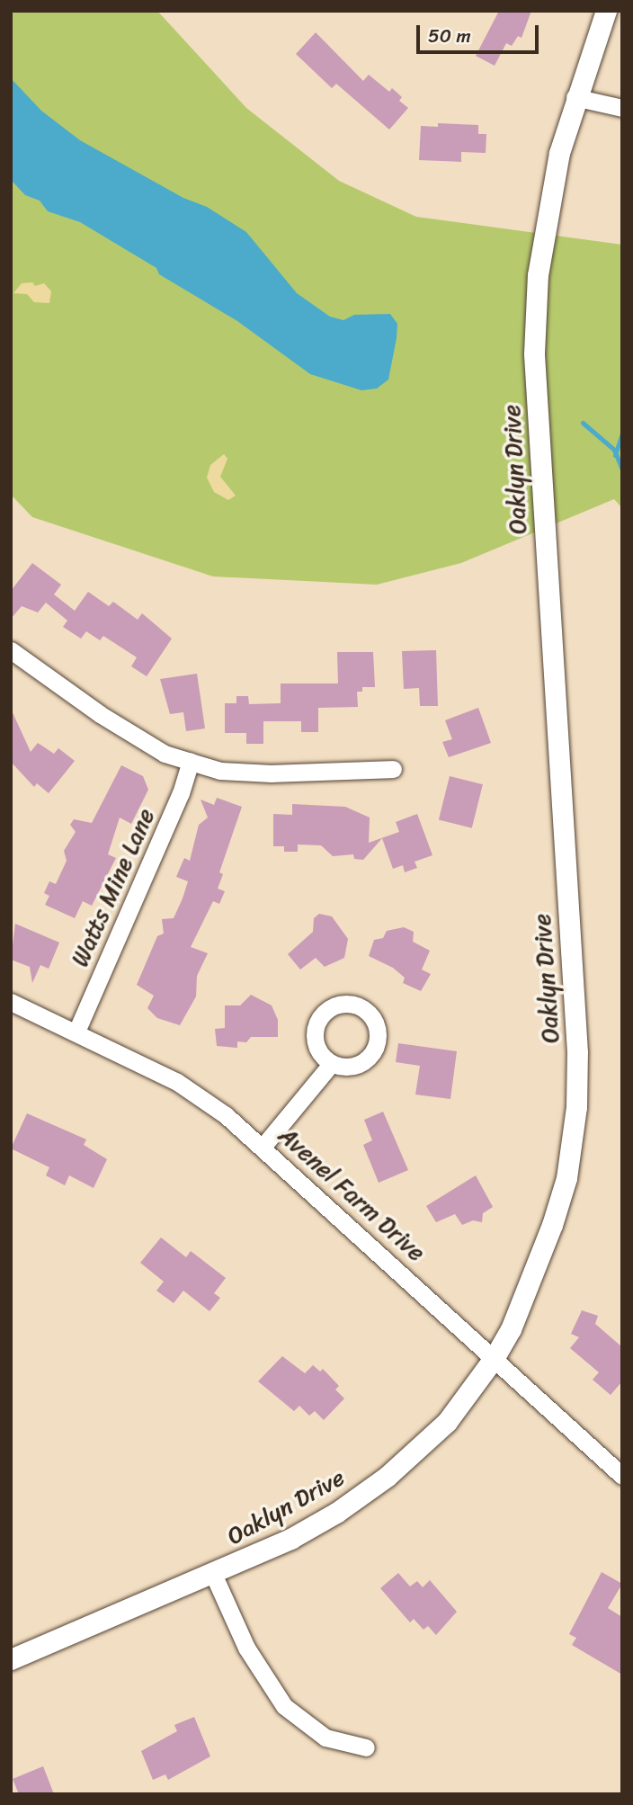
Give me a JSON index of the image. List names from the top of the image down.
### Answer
{
  "streets": {
    "street": ["Oaklyn Drive", "Watts Mine Lane", "Avenel Farm Drive"]
  },
  "crossings": [
    ["Oaklyn Drive", "Avenel Farm Drive"],
    ["Watts Mine Lane", "Avenel Farm Drive"]
  ],
  "scale_bar": "50 m"
}
